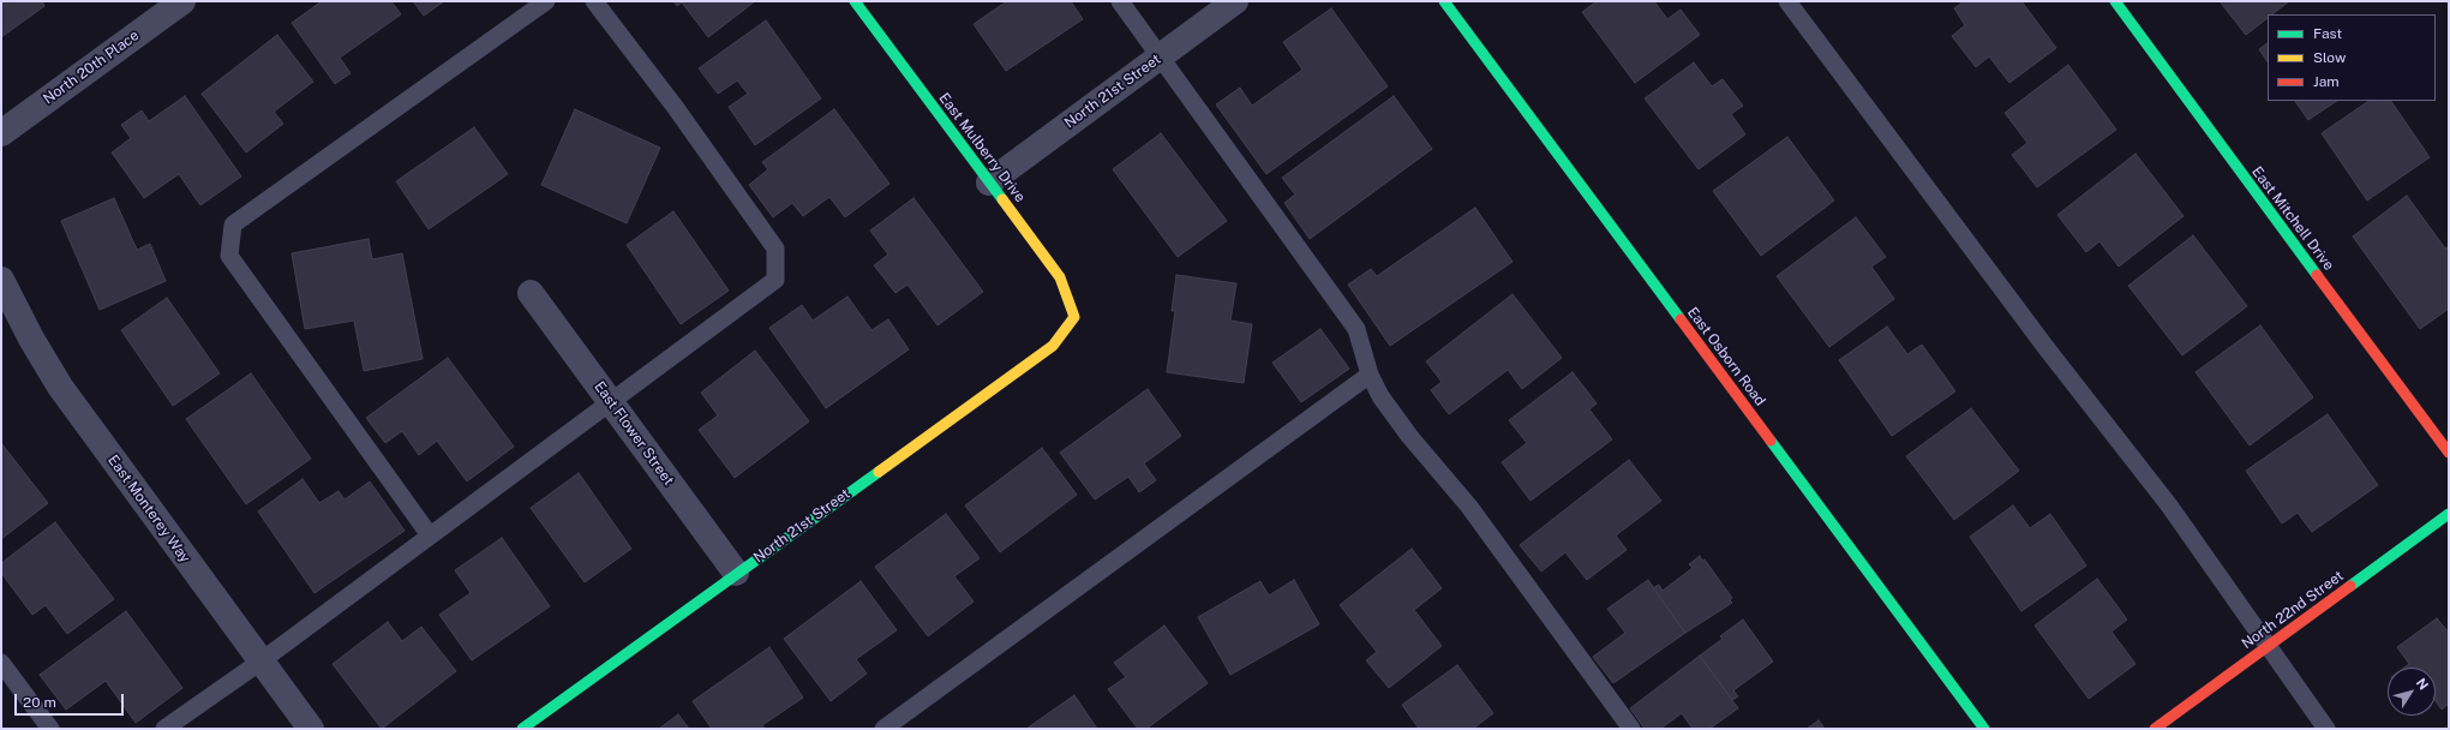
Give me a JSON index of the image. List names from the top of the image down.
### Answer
{
  "streets": {
    "street": [
      "North 20th Place",
      "North 21st Street",
      "East Mulberry Drive",
      "East Mitchell Drive",
      "East Osborn Road",
      "East Flower Street",
      "East Monterey Way",
      "North 22nd Street"
    ]
  },
  "crossings": [
    ["North 21st Street", "East Mulberry Drive"],
    ["North 21st Street", "East Flower Street"]
  ],
  "legend": ["Fast", "Slow", "Jam"],
  "scale_bar": "20 m",
  "north": "top right"
}
